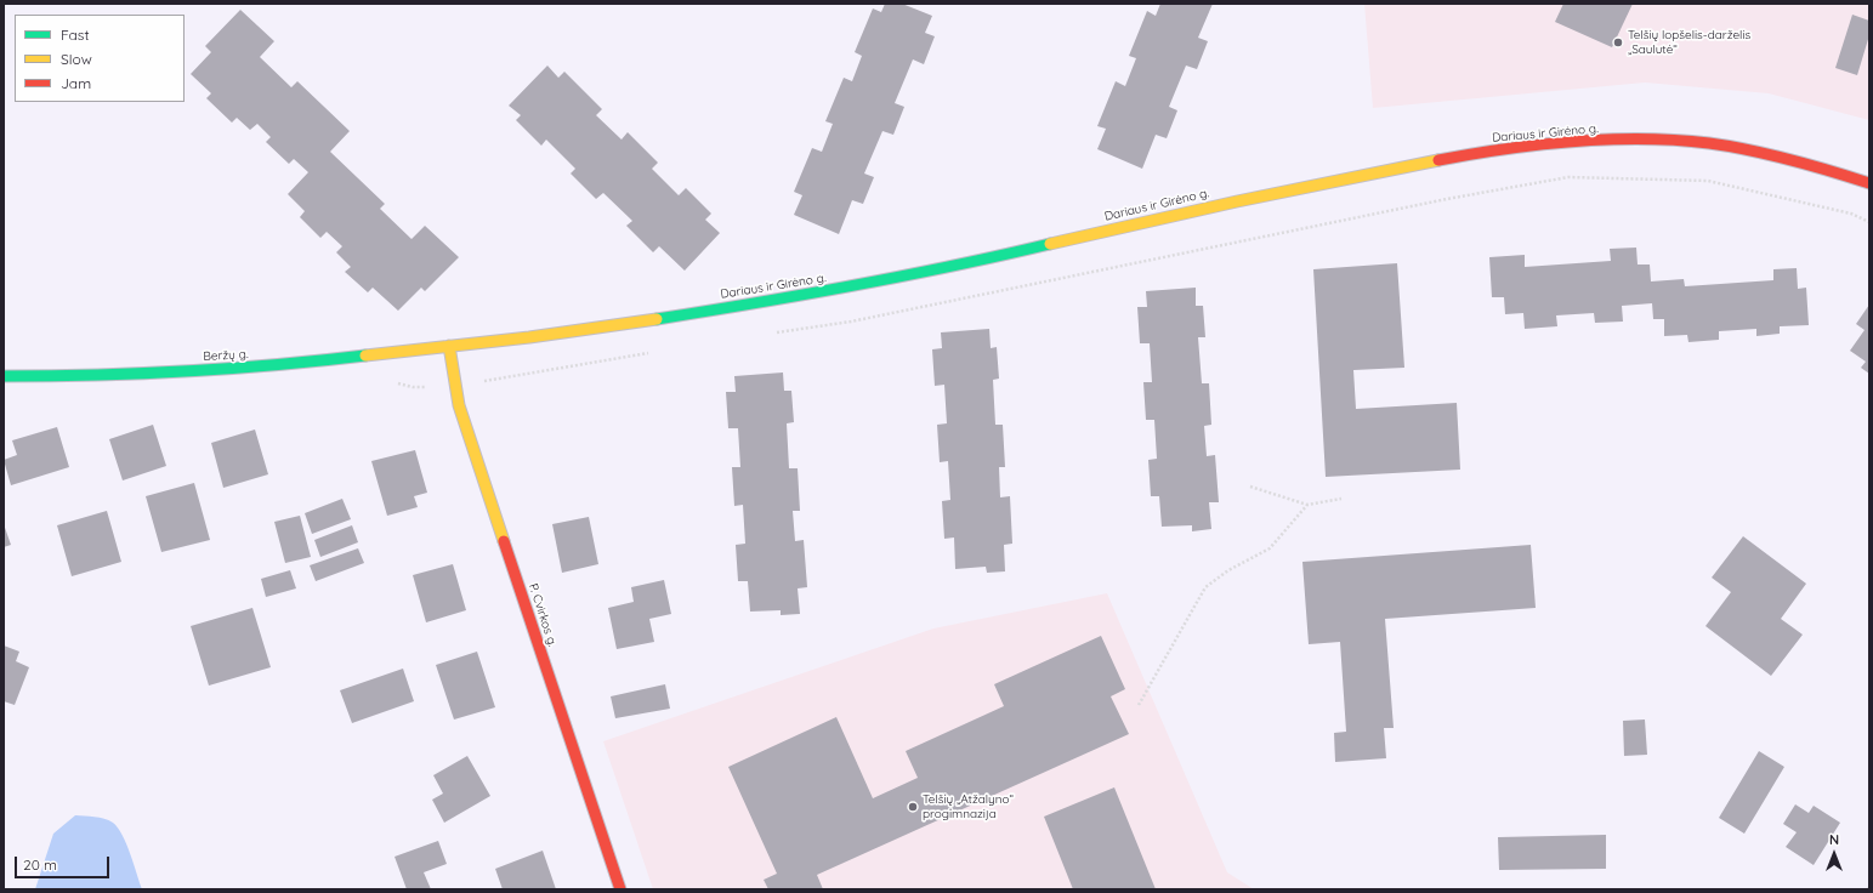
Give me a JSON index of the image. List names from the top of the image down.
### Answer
{
  "streets": {
    "street": ["Dariaus ir Girėno g.", "Beržų g.", "P. Cvirkos g."]
  },
  "crossings": [
    ["Dariaus ir Girėno g.", "Beržų g."],
    ["Dariaus ir Girėno g.", "P. Cvirkos g."],
    ["Beržų g.", "P. Cvirkos g."]
  ],
  "places": ["Telšių lopšelis-darželis „Saulutė“", "Telšių „Atžalyno“ progimnazija"],
  "legend": ["Fast", "Slow", "Jam"],
  "scale_bar": "20 m",
  "north": "top"
}
